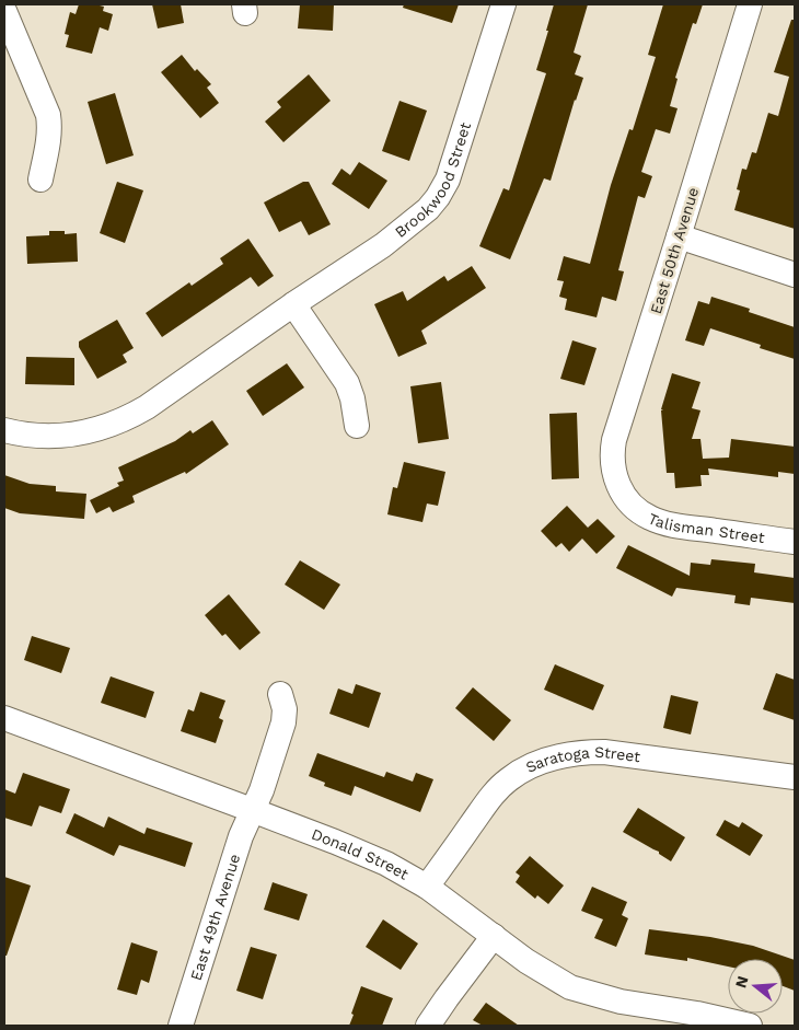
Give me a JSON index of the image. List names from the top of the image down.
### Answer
{
  "streets": {
    "street": [
      "Brookwood Street",
      "East 50th Avenue",
      "Talisman Street",
      "Saratoga Street",
      "Donald Street",
      "East 49th Avenue"
    ]
  },
  "crossings": [
    ["East 50th Avenue", "Talisman Street"],
    ["Saratoga Street", "Donald Street"],
    ["Donald Street", "East 49th Avenue"]
  ],
  "north": "left"
}
